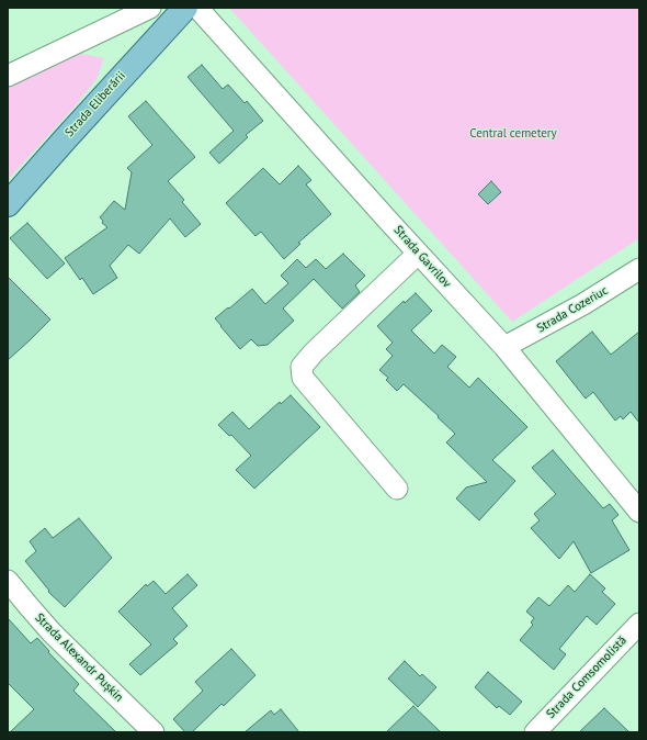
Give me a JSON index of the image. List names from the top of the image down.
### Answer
{
  "streets": {
    "main road": ["Strada Eliberării"],
    "street": [
      "Strada Gavrilov",
      "Strada Cozeriuc",
      "Strada Alexandr Pușkin",
      "Strada Comsomolistă"
    ]
  },
  "crossings": [
    ["Strada Gavrilov", "Strada Cozeriuc"]
  ],
  "parks": ["Central cemetery"]
}
